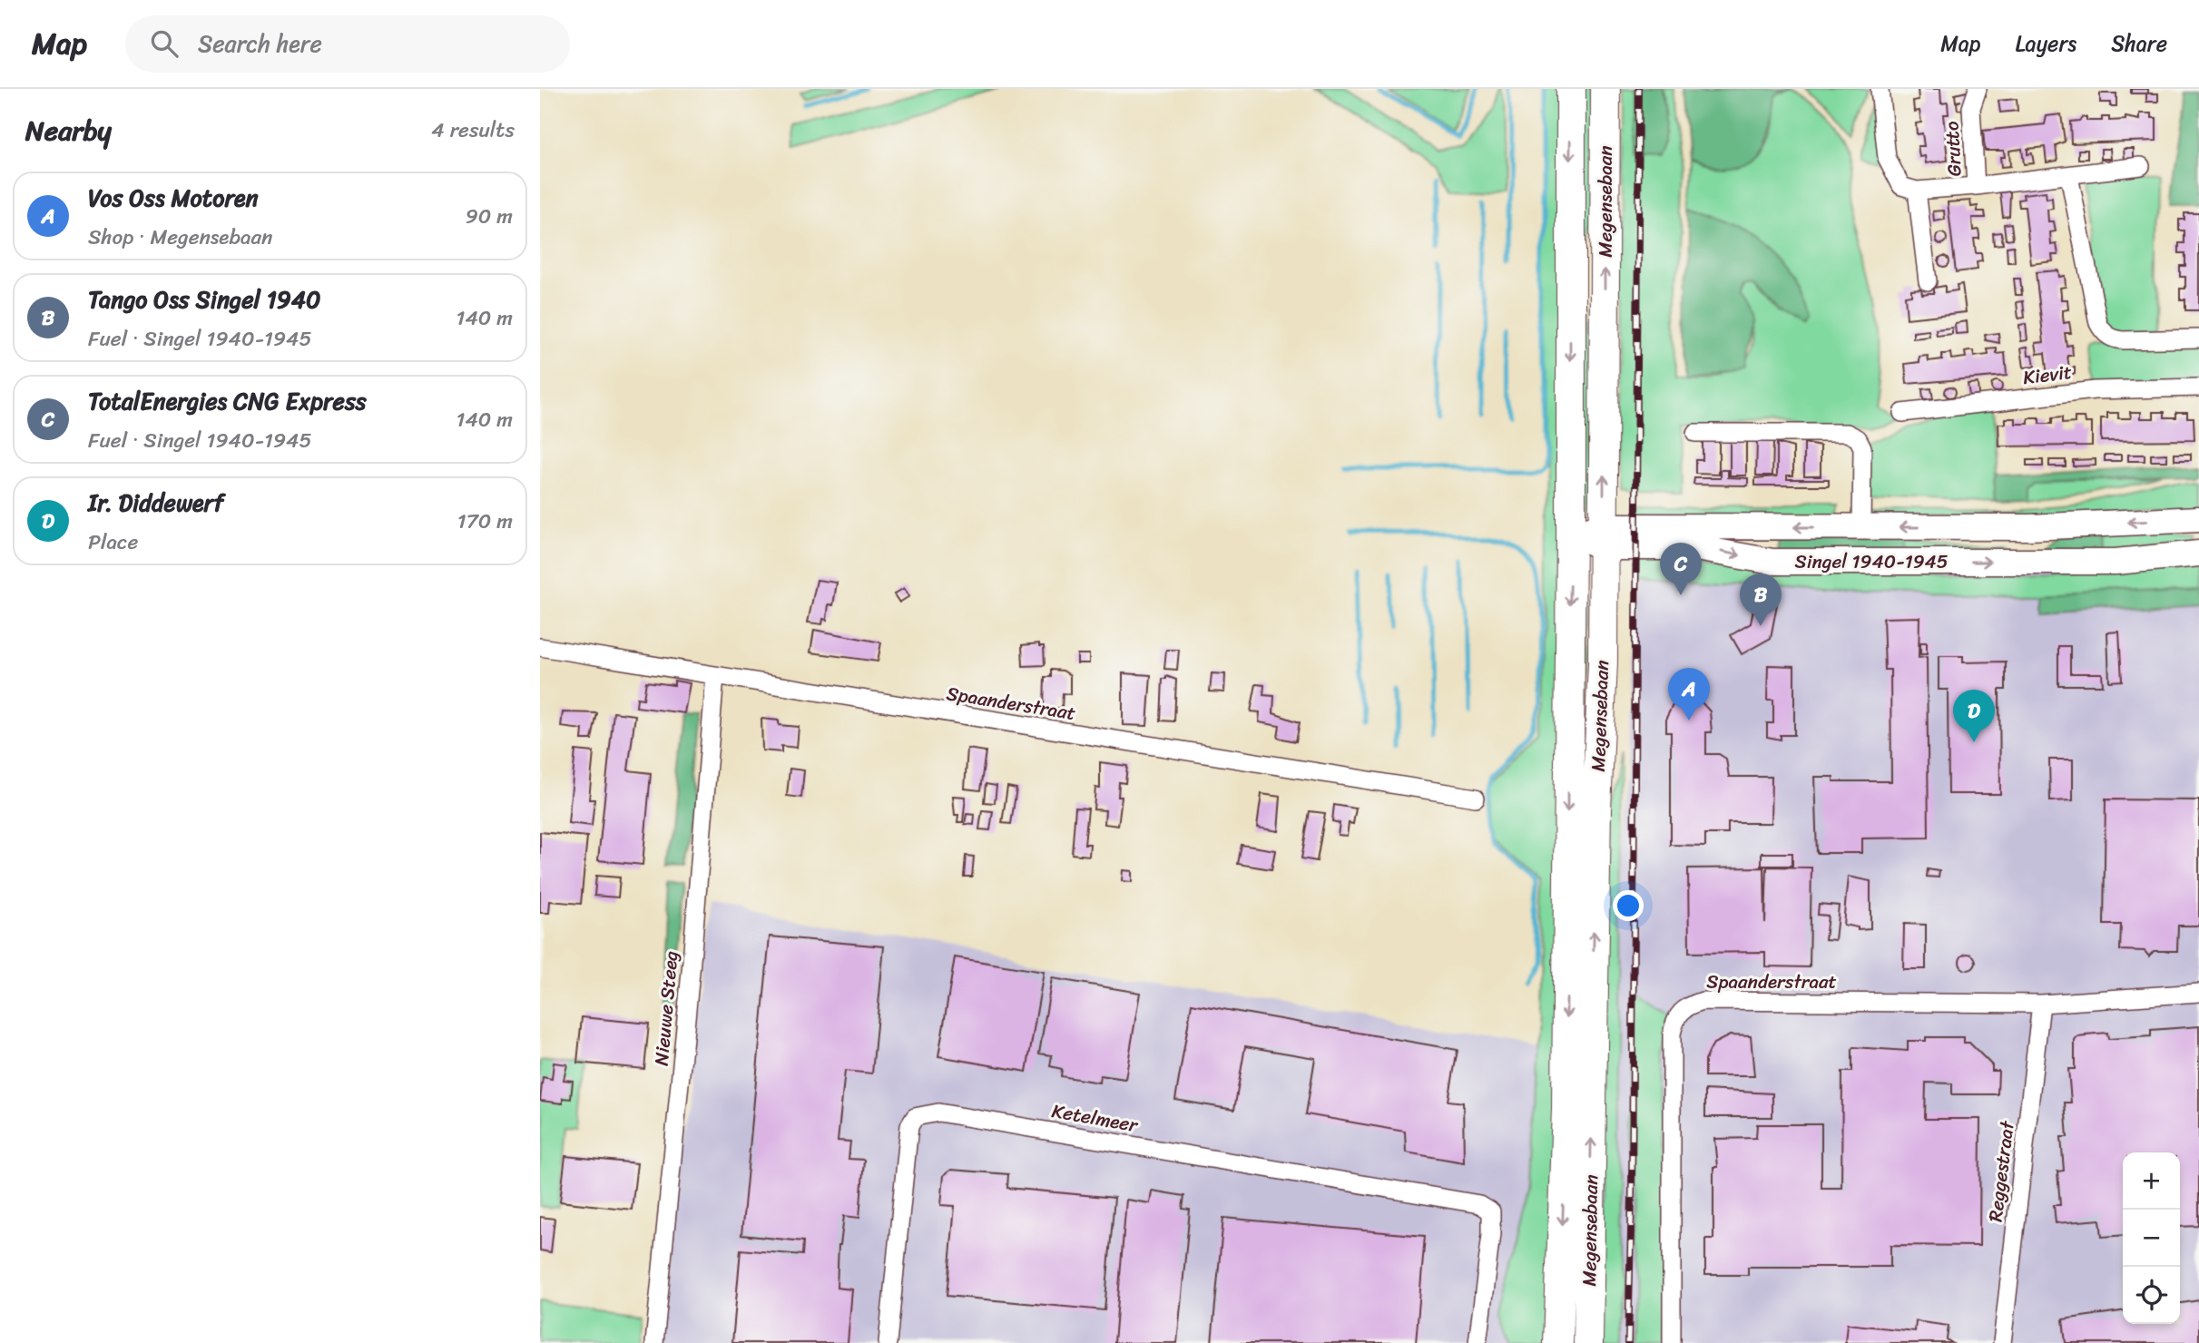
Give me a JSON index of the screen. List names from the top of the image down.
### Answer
{
  "streets": {
    "main road": ["Megensebaan", "Singel 1940-1945"],
    "street": [
      "Grutto",
      "Kievit",
      "Spaanderstraat",
      "Nieuwe Steeg",
      "Ketelmeer",
      "Reggestraat"
    ]
  },
  "crossings": [
    ["Megensebaan", "Singel 1940-1945"],
    ["Spaanderstraat", "Nieuwe Steeg"],
    ["Spaanderstraat", "Reggestraat"]
  ],
  "page": {
    "header": "Map",
    "search": "Search here",
    "nav": ["Map", "Layers", "Share"],
    "heading": ["Nearby", "4 results"],
    "list": [
      {
        "mark": "A",
        "name": "Vos Oss Motoren",
        "note": "Shop · Megensebaan",
        "value": "90 m"
      },
      {
        "mark": "B",
        "name": "Tango Oss Singel 1940",
        "note": "Fuel · Singel 1940-1945",
        "value": "140 m"
      },
      {
        "mark": "C",
        "name": "TotalEnergies CNG Express",
        "note": "Fuel · Singel 1940-1945",
        "value": "140 m"
      },
      {
        "mark": "D",
        "name": "Ir. Diddewerf",
        "note": "Place",
        "value": "170 m"
      }
    ],
    "pins": [
      "C",
      "B",
      "A",
      "D"
    ],
    "map_buttons": ["+", "−"]
  }
}
